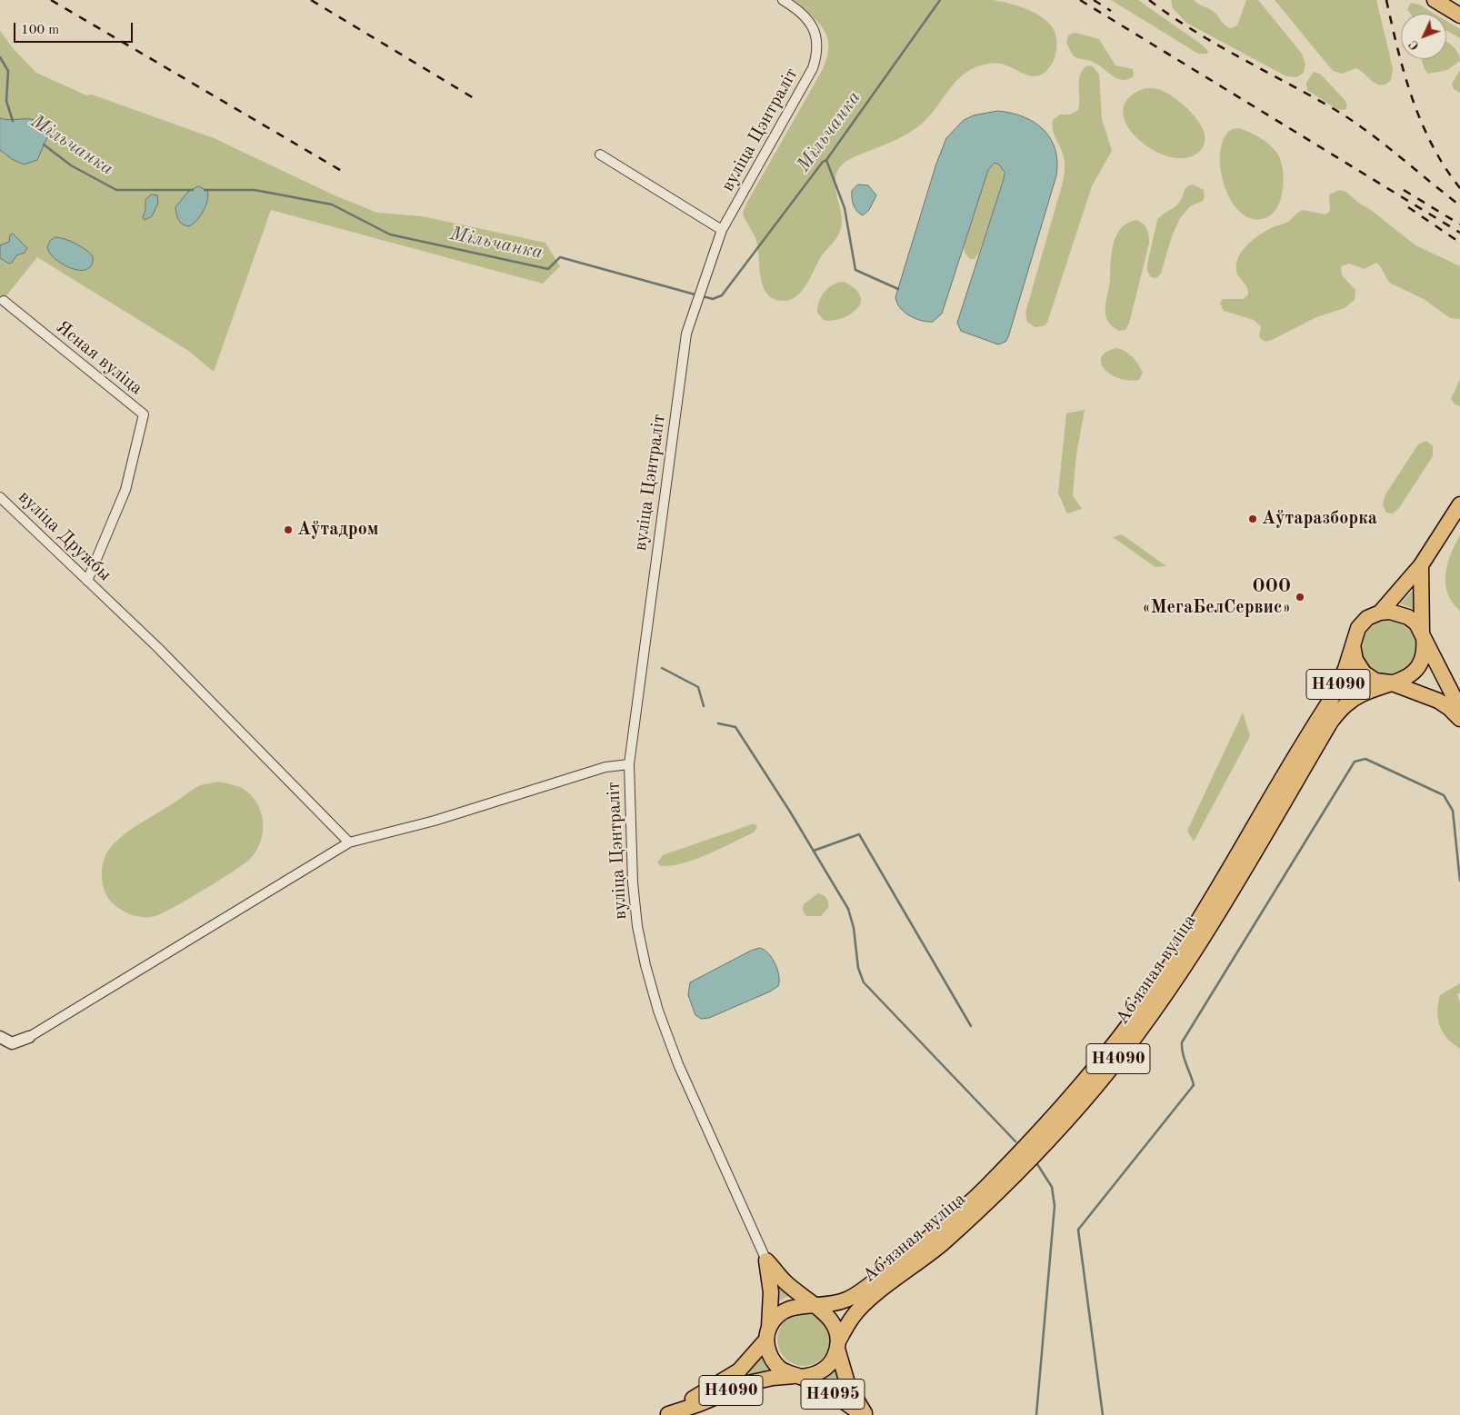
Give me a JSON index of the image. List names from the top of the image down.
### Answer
{
  "streets": {
    "main road": ["Н4090", "Абʼязная вуліца", "Н4095"],
    "street": ["вуліца Цэнтраліт", "Ясная вуліца", "вуліца Дружбы"]
  },
  "crossings": [
    ["Ясная вуліца", "вуліца Дружбы"],
    ["Н4090", "Абʼязная вуліца"],
    ["Н4090", "Н4095"],
    ["Абʼязная вуліца", "Н4095"]
  ],
  "water": ["Мільчанка"],
  "places": ["Аўтаразборка", "Аўтадром", "ООО «МегаБелСервис»"],
  "scale_bar": "100 m",
  "north": "bottom left"
}
